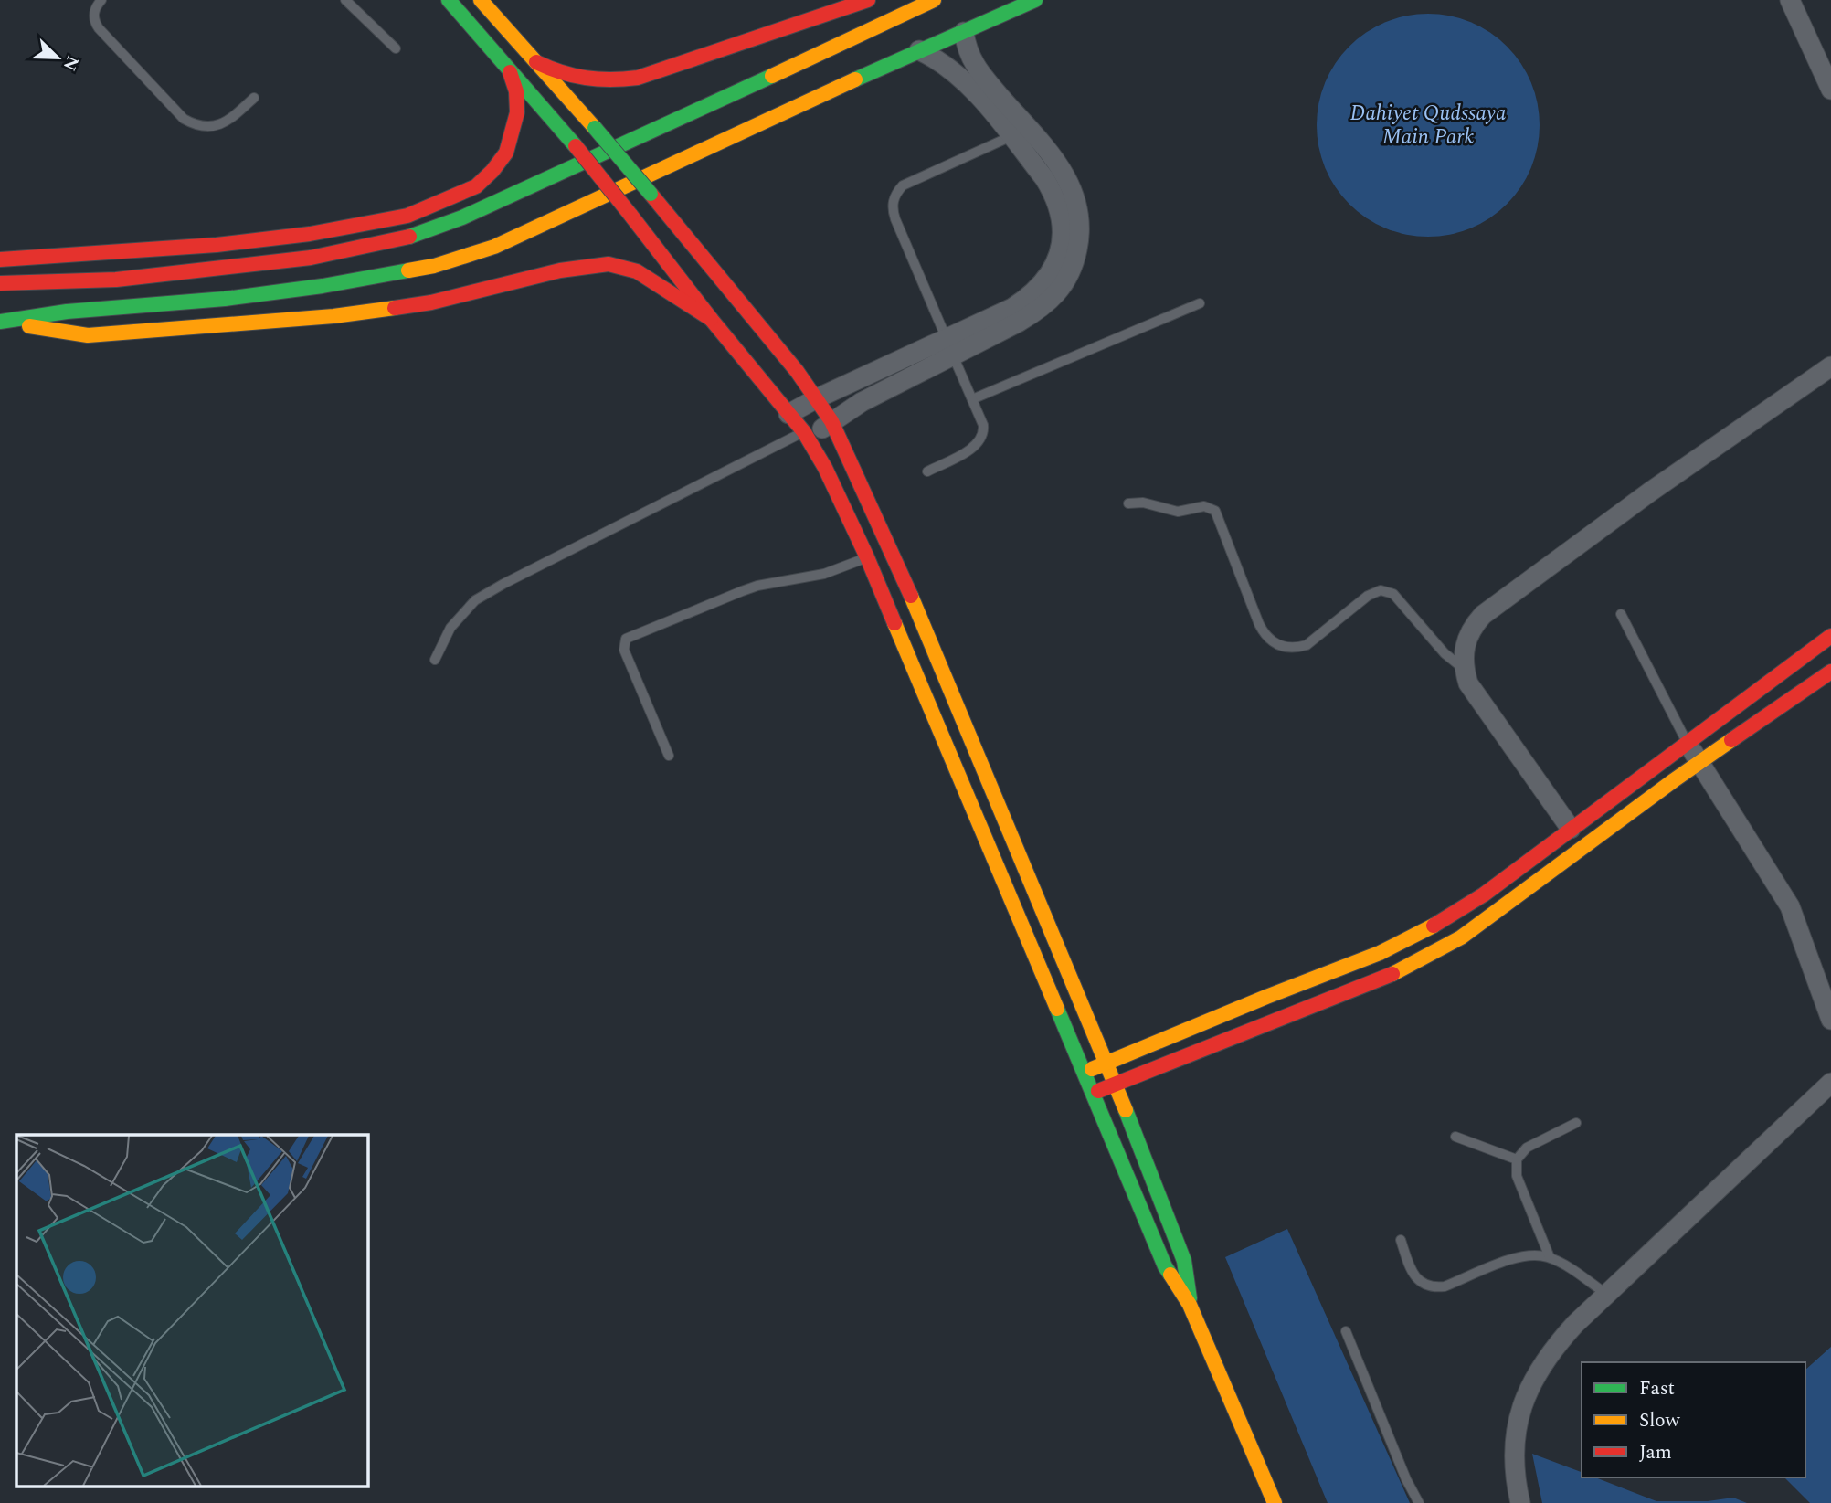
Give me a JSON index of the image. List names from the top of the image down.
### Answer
{
  "parks": ["Dahiyet Qudssaya Main Park"],
  "legend": ["Fast", "Slow", "Jam"],
  "north": "bottom right"
}
